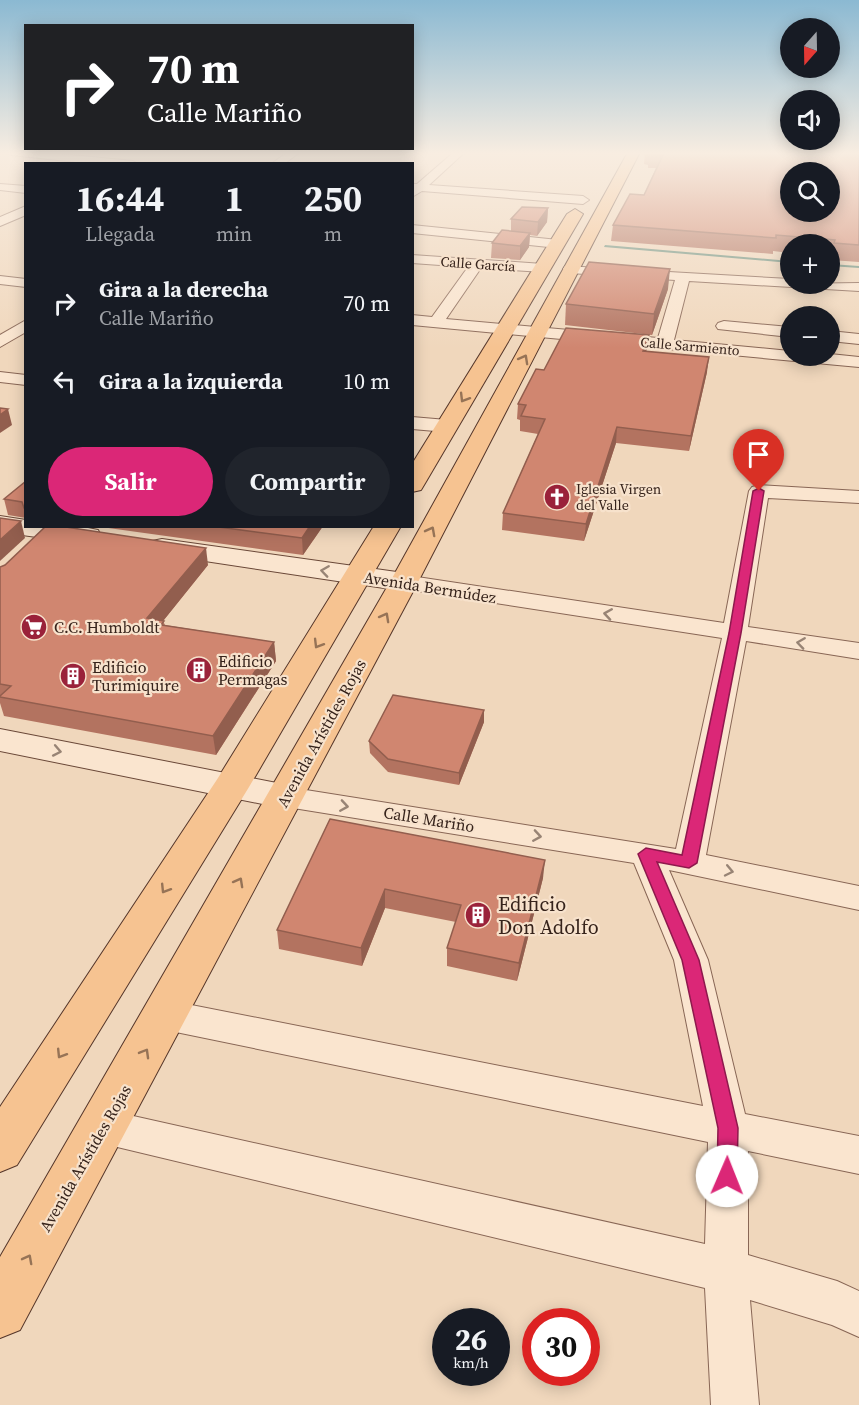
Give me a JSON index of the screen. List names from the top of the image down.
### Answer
{
  "streets": {
    "main road": ["Avenida Arístides Rojas"],
    "street": [
      "Calle García",
      "Calle Sarmiento",
      "Avenida Bermúdez",
      "Calle Mariño"
    ]
  },
  "crossings": [
    ["Calle Sarmiento", "Avenida Arístides Rojas"],
    ["Avenida Bermúdez", "Avenida Arístides Rojas"],
    ["Avenida Arístides Rojas", "Calle Mariño"]
  ],
  "one_way": ["Avenida Bermúdez", "Calle Mariño"],
  "places": {
    "church": ["Iglesia Virgen del Valle"],
    "supermarket": ["C.C. Humboldt"],
    "building": ["Edificio Permagas", "Edificio Turimiquire", "Edificio Don Adolfo"]
  },
  "north": "bottom",
  "page": {
    "map_buttons": ["+", "−"],
    "turn": ["70 m", "Calle Mariño"],
    "eta": [
      "16:44",
      "Llegada",
      "1",
      "min",
      "250",
      "m"
    ],
    "list": [
      {
        "name": "Gira a la derecha",
        "note": "Calle Mariño",
        "value": "70 m"
      },
      {
        "name": "Gira a la izquierda",
        "value": "10 m"
      }
    ],
    "buttons": ["Salir", "Compartir"],
    "speed": "26 km/h",
    "limit": "30"
  }
}
